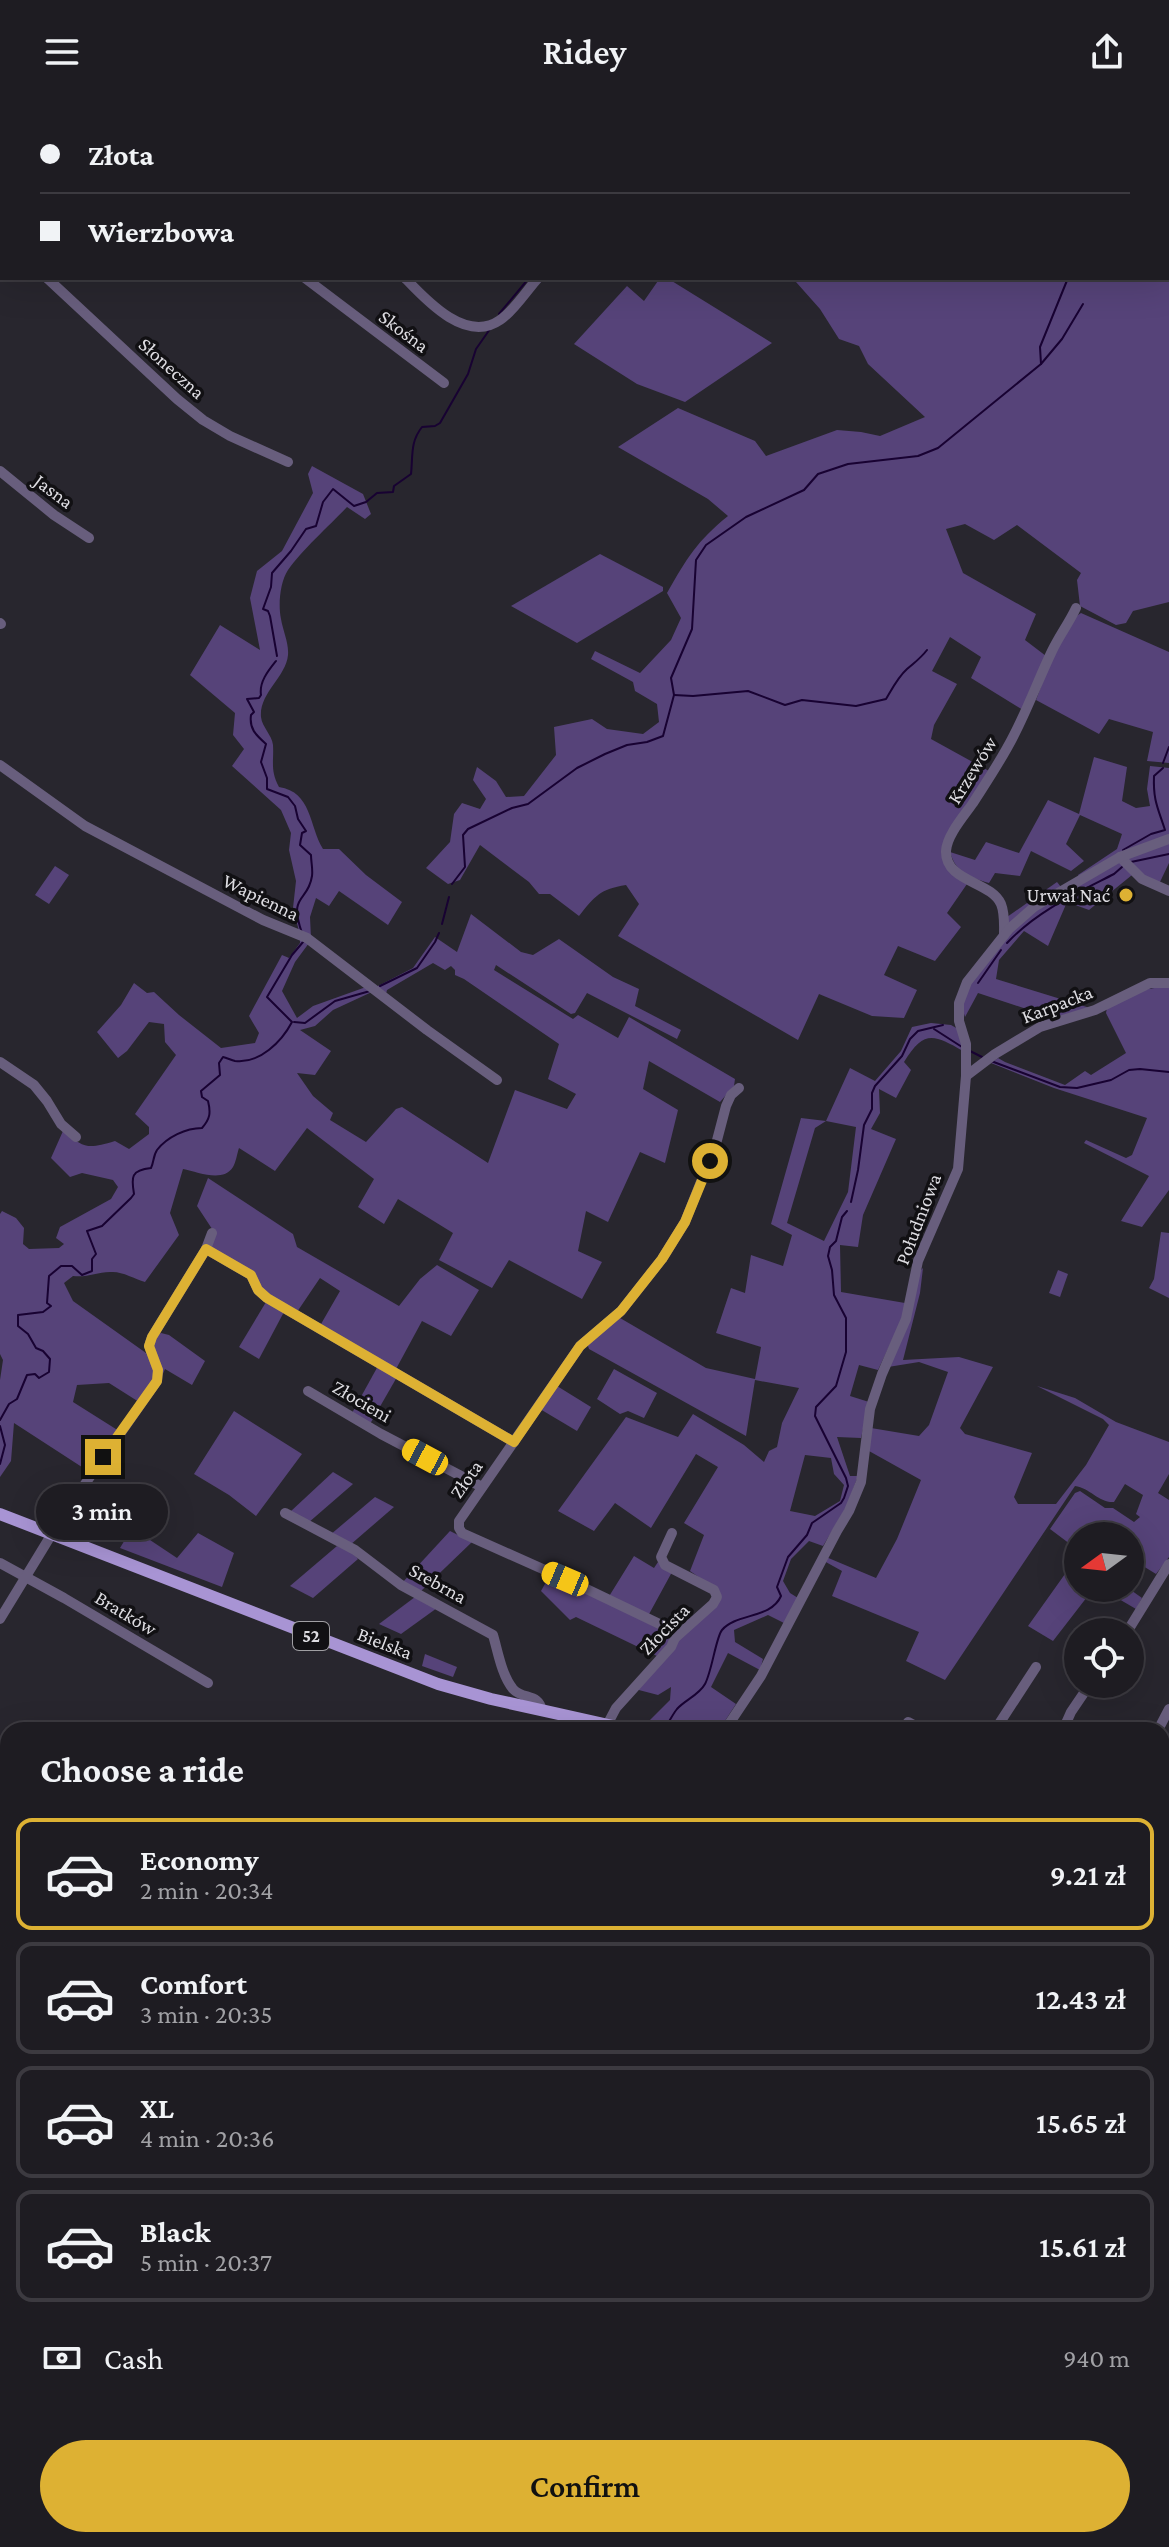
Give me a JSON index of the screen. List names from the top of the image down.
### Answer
{
  "streets": {
    "main road": ["52", "Bielska"],
    "street": [
      "Skośna",
      "Słoneczna",
      "Jasna",
      "Krzewów",
      "Wapienna",
      "Karpacka",
      "Południowa",
      "Złocieni",
      "Złota",
      "Srebrna",
      "Bratków",
      "Złocista"
    ]
  },
  "crossings": [
    ["Krzewów", "Południowa"],
    ["Karpacka", "Południowa"],
    ["Złocieni", "Złota"],
    ["Złota", "Złocista"],
    ["Srebrna", "Bielska"]
  ],
  "places": ["Urwał Nać"],
  "north": "left",
  "page": {
    "header": "Ridey",
    "banner": ["Złota", "Wierzbowa"],
    "bubble": "3 min",
    "heading": "Choose a ride",
    "list": [
      {
        "name": "Economy",
        "note": "2 min · 20:34",
        "value": "9.21 zł"
      },
      {
        "name": "Comfort",
        "note": "3 min · 20:35",
        "value": "12.43 zł"
      },
      {
        "name": "XL",
        "note": "4 min · 20:36",
        "value": "15.65 zł"
      },
      {
        "name": "Black",
        "note": "5 min · 20:37",
        "value": "15.61 zł"
      }
    ],
    "pay": ["Cash", "940 m"],
    "buttons": "Confirm"
  }
}
